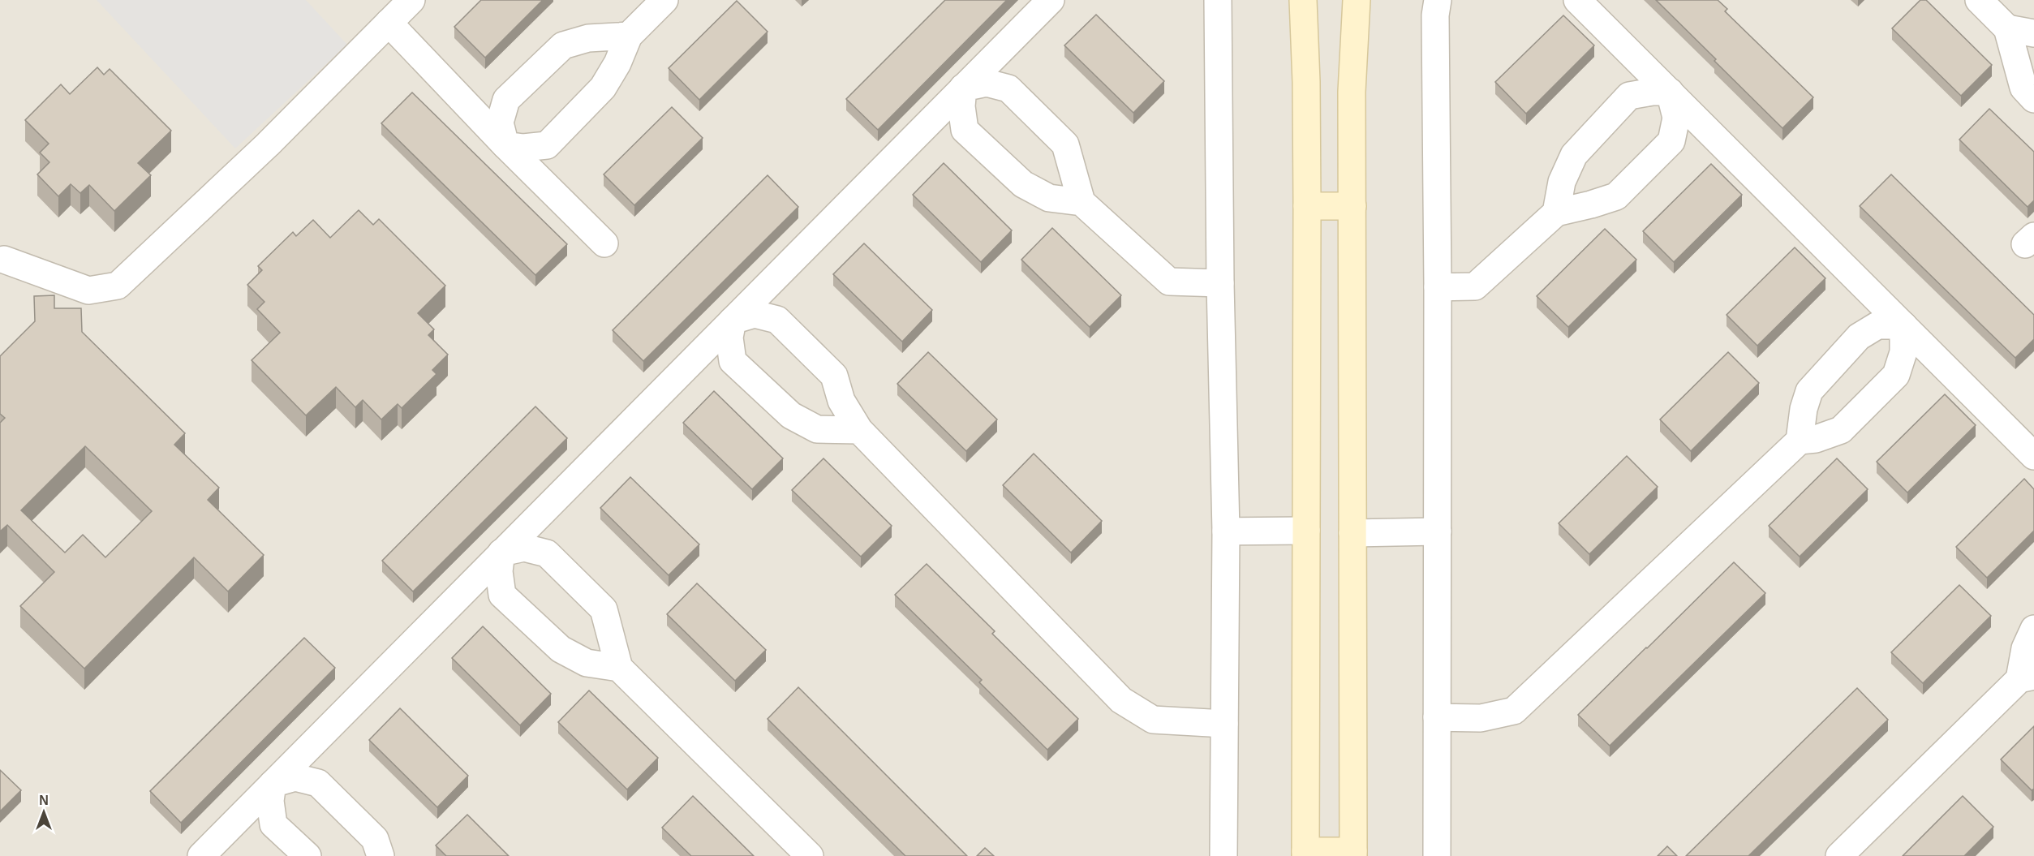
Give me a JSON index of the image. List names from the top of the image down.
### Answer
{
  "north": "top"
}
